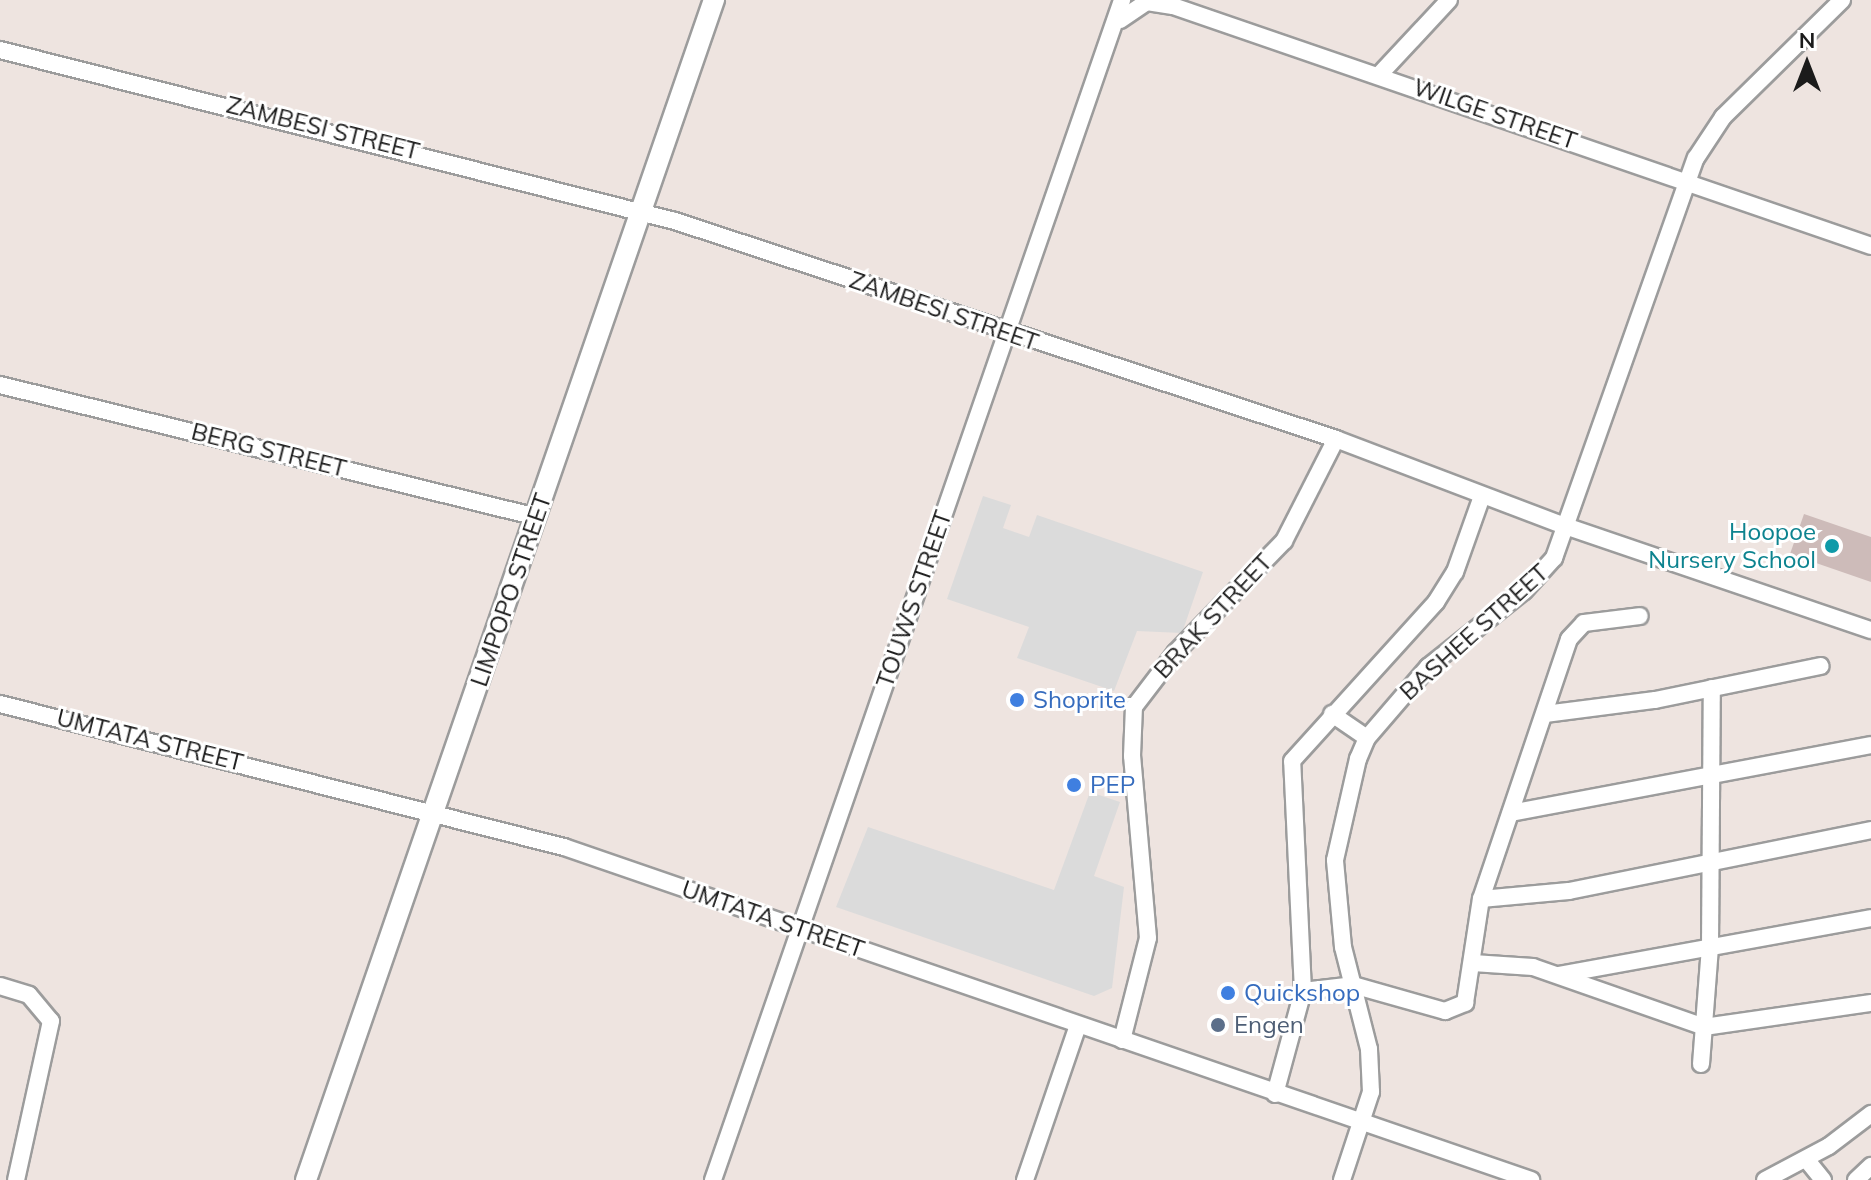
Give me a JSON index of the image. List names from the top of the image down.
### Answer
{
  "streets": {
    "street": [
      "WILGE STREET",
      "ZAMBESI STREET",
      "BERG STREET",
      "LIMPOPO STREET",
      "TOUWS STREET",
      "BRAK STREET",
      "BASHEE STREET",
      "UMTATA STREET"
    ]
  },
  "crossings": [
    ["WILGE STREET", "TOUWS STREET"],
    ["WILGE STREET", "BASHEE STREET"],
    ["ZAMBESI STREET", "LIMPOPO STREET"],
    ["ZAMBESI STREET", "TOUWS STREET"],
    ["ZAMBESI STREET", "BRAK STREET"],
    ["ZAMBESI STREET", "BASHEE STREET"],
    ["BERG STREET", "LIMPOPO STREET"],
    ["LIMPOPO STREET", "UMTATA STREET"],
    ["TOUWS STREET", "UMTATA STREET"],
    ["BRAK STREET", "UMTATA STREET"],
    ["BASHEE STREET", "UMTATA STREET"]
  ],
  "places": [
    "Hoopoe Nursery School",
    "Shoprite",
    "PEP",
    "Quickshop",
    "Engen"
  ],
  "north": "top"
}
